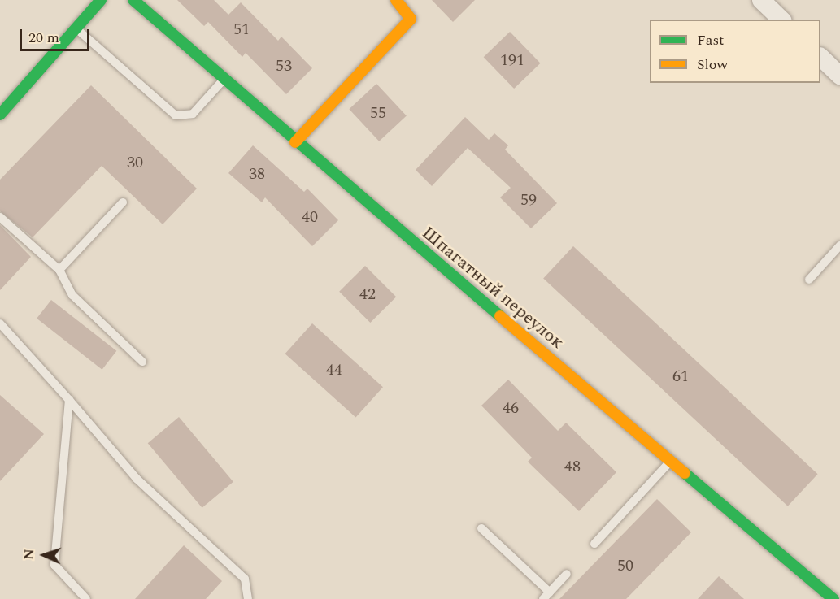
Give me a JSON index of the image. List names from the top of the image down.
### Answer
{
  "streets": {
    "street": ["Шпагатный переулок"]
  },
  "house_numbers": [
    "51",
    "191",
    "53",
    "55",
    "30",
    "38",
    "59",
    "40",
    "42",
    "44",
    "61",
    "46",
    "48",
    "50"
  ],
  "legend": ["Fast", "Slow"],
  "scale_bar": "20 m",
  "north": "left"
}
